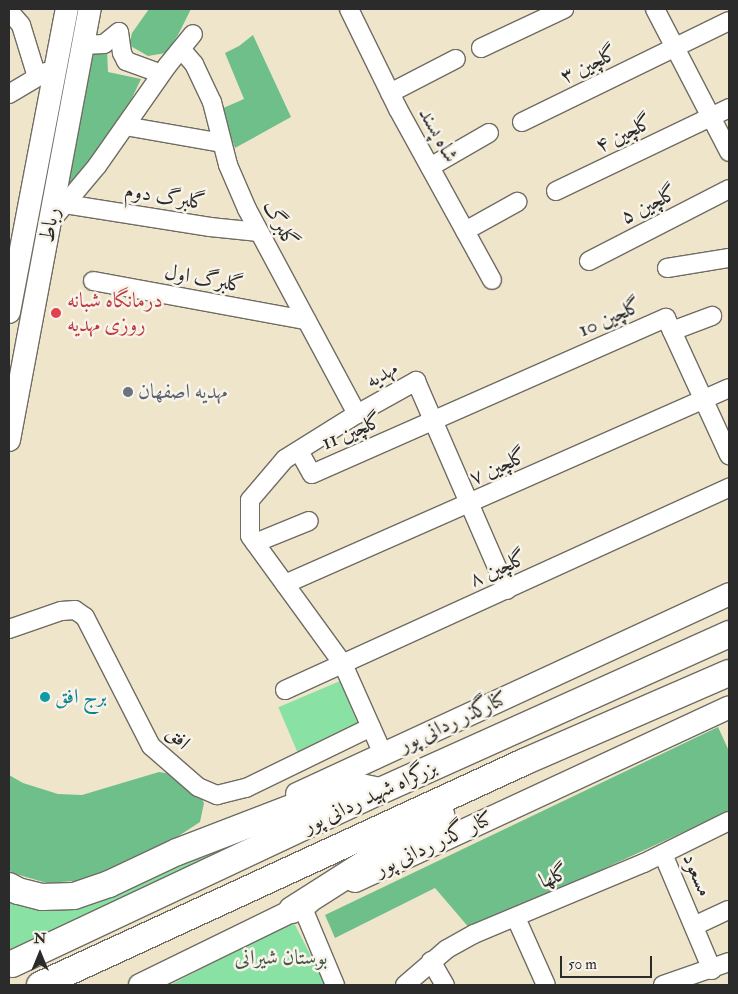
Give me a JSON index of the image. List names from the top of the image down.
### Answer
{
  "streets": {
    "highway": ["بزرگراه شهید ردانی پور"],
    "main road": ["رباط", "کنارگذر ردانی پور", "کنار گذر ردانی پور"],
    "street": [
      "گلچین ۳",
      "گلچین ۴",
      "شاه پسند",
      "گلبرگ دوم",
      "گلچین ۵",
      "گلبرگ",
      "گلبرگ اول",
      "گلچین 10",
      "مهدیه",
      "گلچین 11",
      "گلچین ۷",
      "گلچین ۸",
      "افق",
      "مسعود",
      "گلها"
    ]
  },
  "crossings": [
    ["گلبرگ دوم", "گلبرگ"],
    ["گلبرگ", "گلبرگ اول"],
    ["گلبرگ", "مهدیه"],
    ["گلچین 10", "مهدیه"],
    ["گلچین 10", "گلچین 11"],
    ["گلچین 10", "گلچین ۷"],
    ["مهدیه", "گلچین 11"],
    ["مهدیه", "گلچین ۷"],
    ["مهدیه", "گلچین ۸"],
    ["مهدیه", "کنارگذر ردانی پور"],
    ["مهدیه", "افق"],
    ["مسعود", "گلها"]
  ],
  "parks": ["بوستان شیرانی"],
  "places": ["درمانگاه شبانه روزی مهدیه", "مهدیه اصفهان", "برج افق"],
  "scale_bar": "50 m",
  "north": "top"
}
